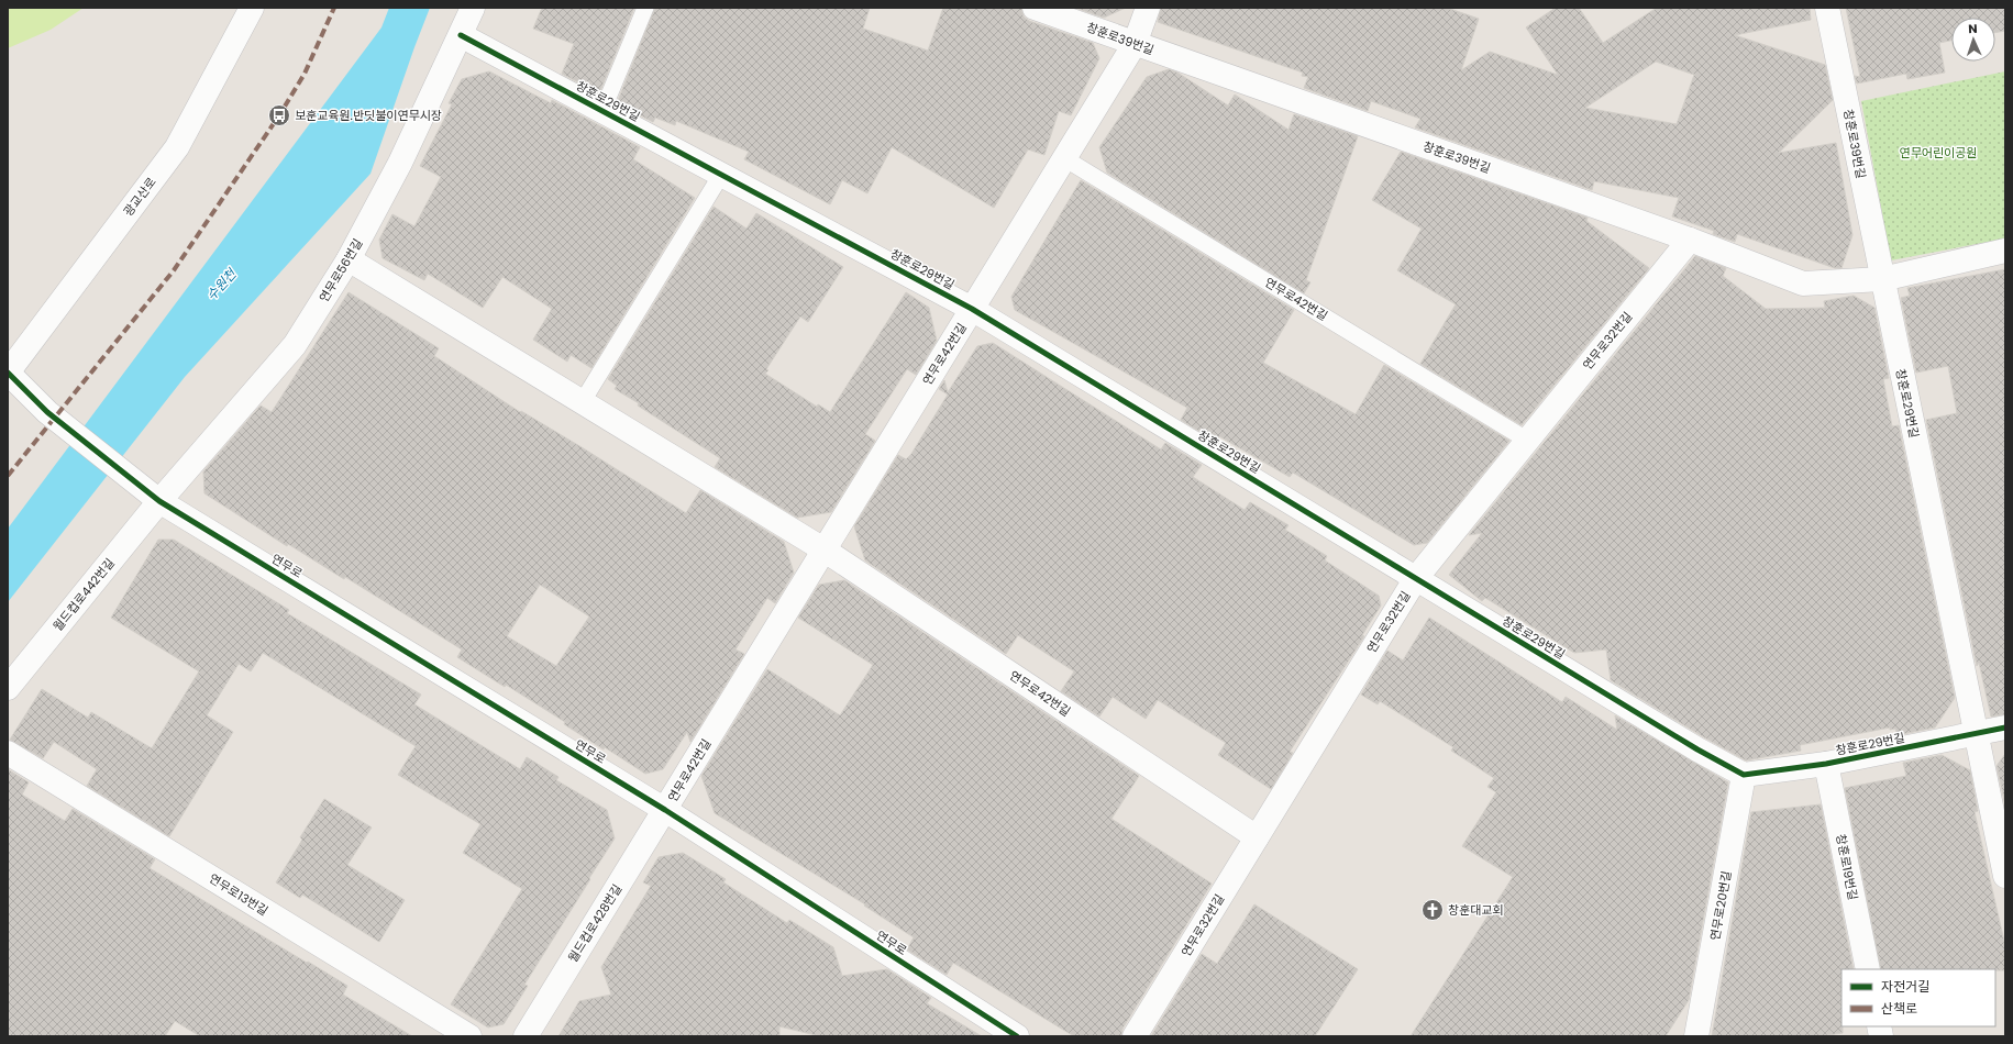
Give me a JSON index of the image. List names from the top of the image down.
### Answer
{
  "streets": {
    "street": [
      "창훈로39번길",
      "창훈로29번길",
      "광교산로",
      "연무로56번길",
      "연무로42번길",
      "연무로32번길",
      "연무로",
      "월드컵로442번길",
      "창훈로19번길",
      "연무로13번길",
      "연무로20번길",
      "월드컵로428번길"
    ]
  },
  "crossings": [
    ["창훈로39번길", "창훈로29번길"],
    ["창훈로39번길", "연무로42번길"],
    ["창훈로39번길", "연무로32번길"],
    ["창훈로29번길", "연무로56번길"],
    ["창훈로29번길", "연무로42번길"],
    ["창훈로29번길", "연무로32번길"],
    ["창훈로29번길", "창훈로19번길"],
    ["창훈로29번길", "연무로20번길"],
    ["광교산로", "연무로"],
    ["연무로56번길", "연무로"],
    ["연무로56번길", "월드컵로442번길"],
    ["연무로42번길", "연무로32번길"],
    ["연무로42번길", "연무로"],
    ["연무로42번길", "월드컵로428번길"],
    ["연무로", "월드컵로442번길"],
    ["연무로", "월드컵로428번길"]
  ],
  "water": ["수원천"],
  "parks": ["연무어린이공원"],
  "places": {
    "bus stop": ["보훈교육원.반딧불이연무시장"],
    "church": ["창훈대교회"]
  },
  "legend": ["자전거길", "산책로"],
  "north": "top"
}
